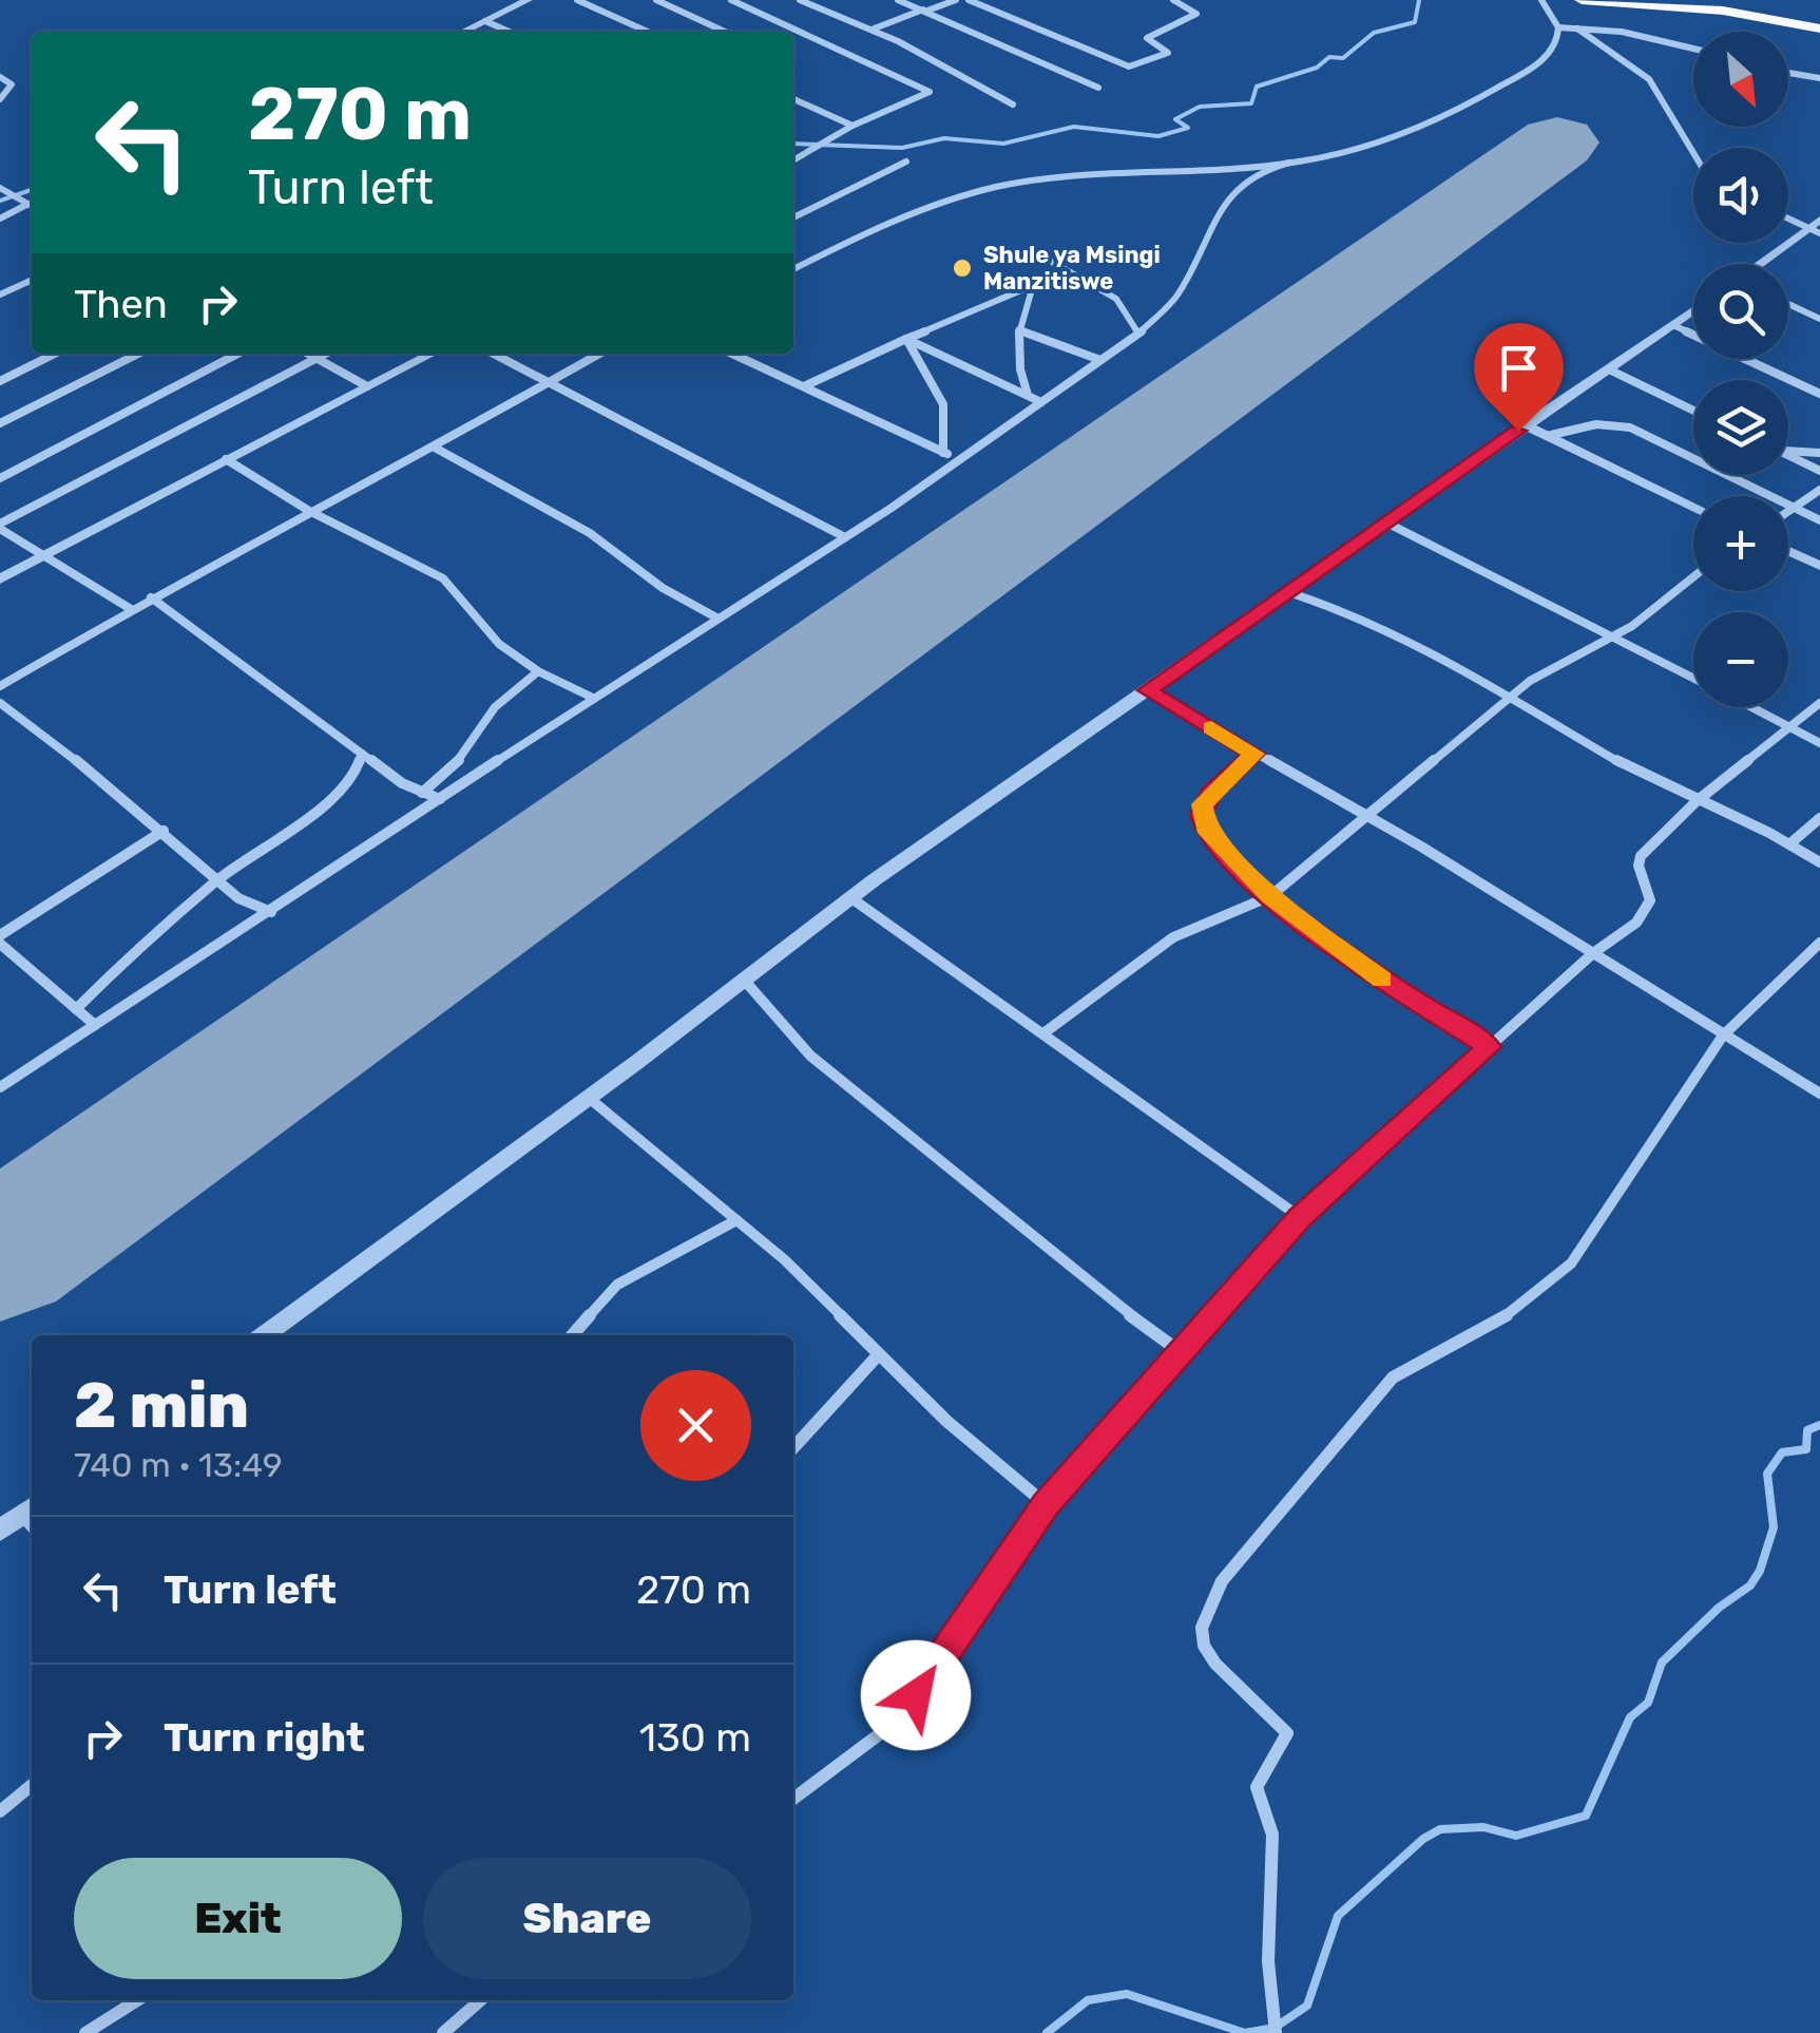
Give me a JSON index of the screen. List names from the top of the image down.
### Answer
{
  "places": ["Shule ya Msingi Manzitiswe"],
  "north": "bottom right",
  "page": {
    "map_buttons": ["+", "−"],
    "turn": ["270 m", "Turn left"],
    "then": "Then",
    "heading": ["2 min", "740 m · 13:49"],
    "list": [
      {
        "name": "Turn left",
        "value": "270 m"
      },
      {
        "name": "Turn right",
        "value": "130 m"
      }
    ],
    "buttons": ["Exit", "Share"]
  }
}
